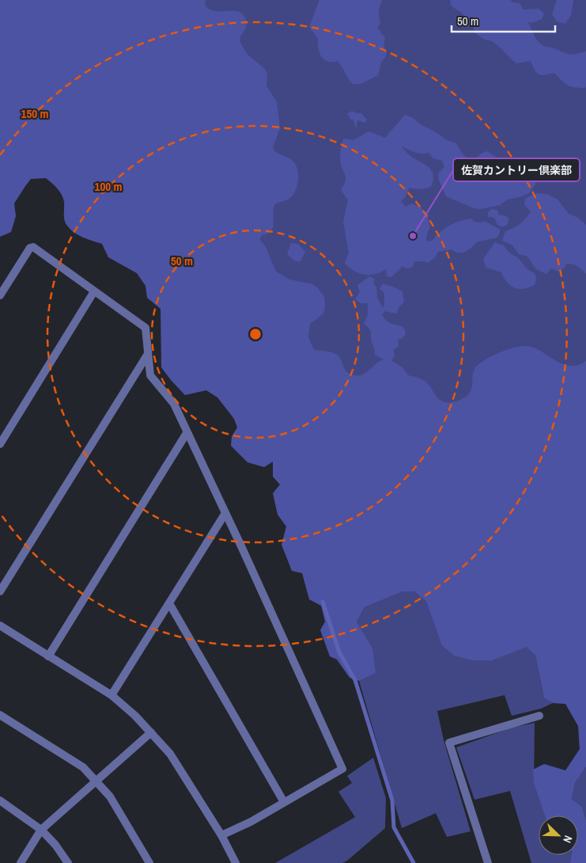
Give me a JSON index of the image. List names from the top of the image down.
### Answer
{
  "places": ["佐賀カントリー倶楽部"],
  "scale_bar": "50 m",
  "north": "bottom right",
  "rings": ["150 m", "100 m", "50 m"]
}
